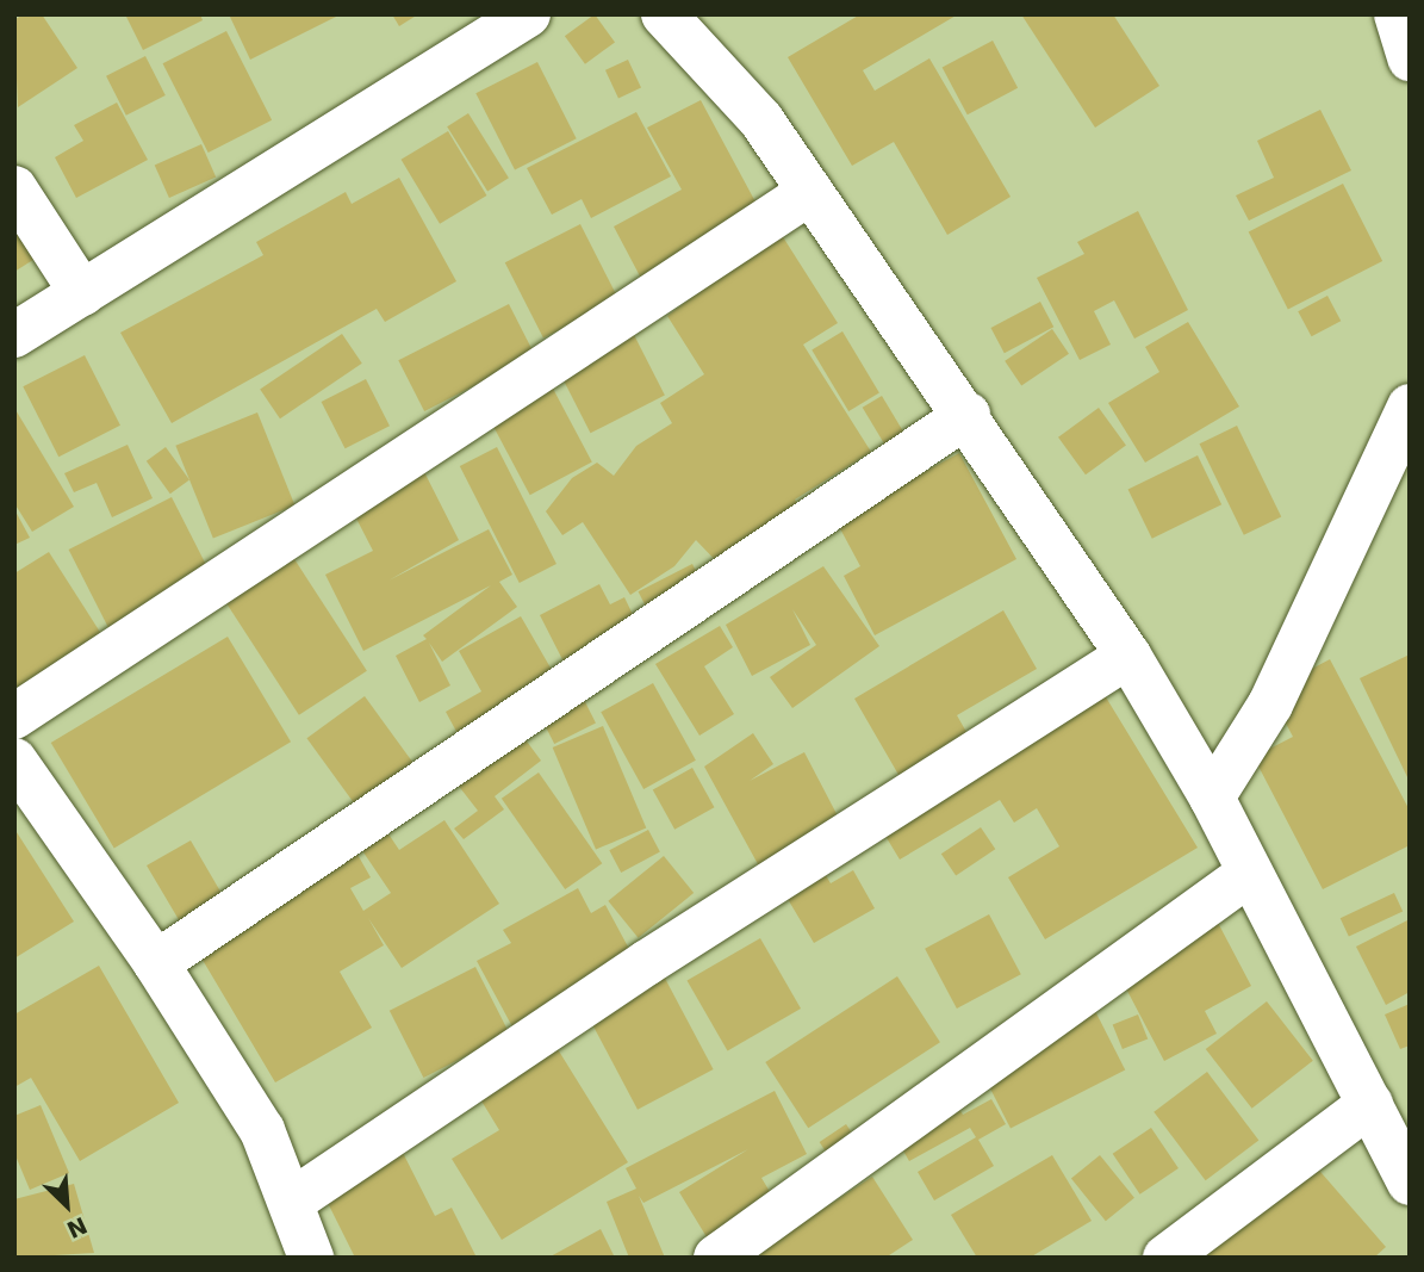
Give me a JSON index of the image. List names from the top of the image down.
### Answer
{
  "north": "bottom right"
}
